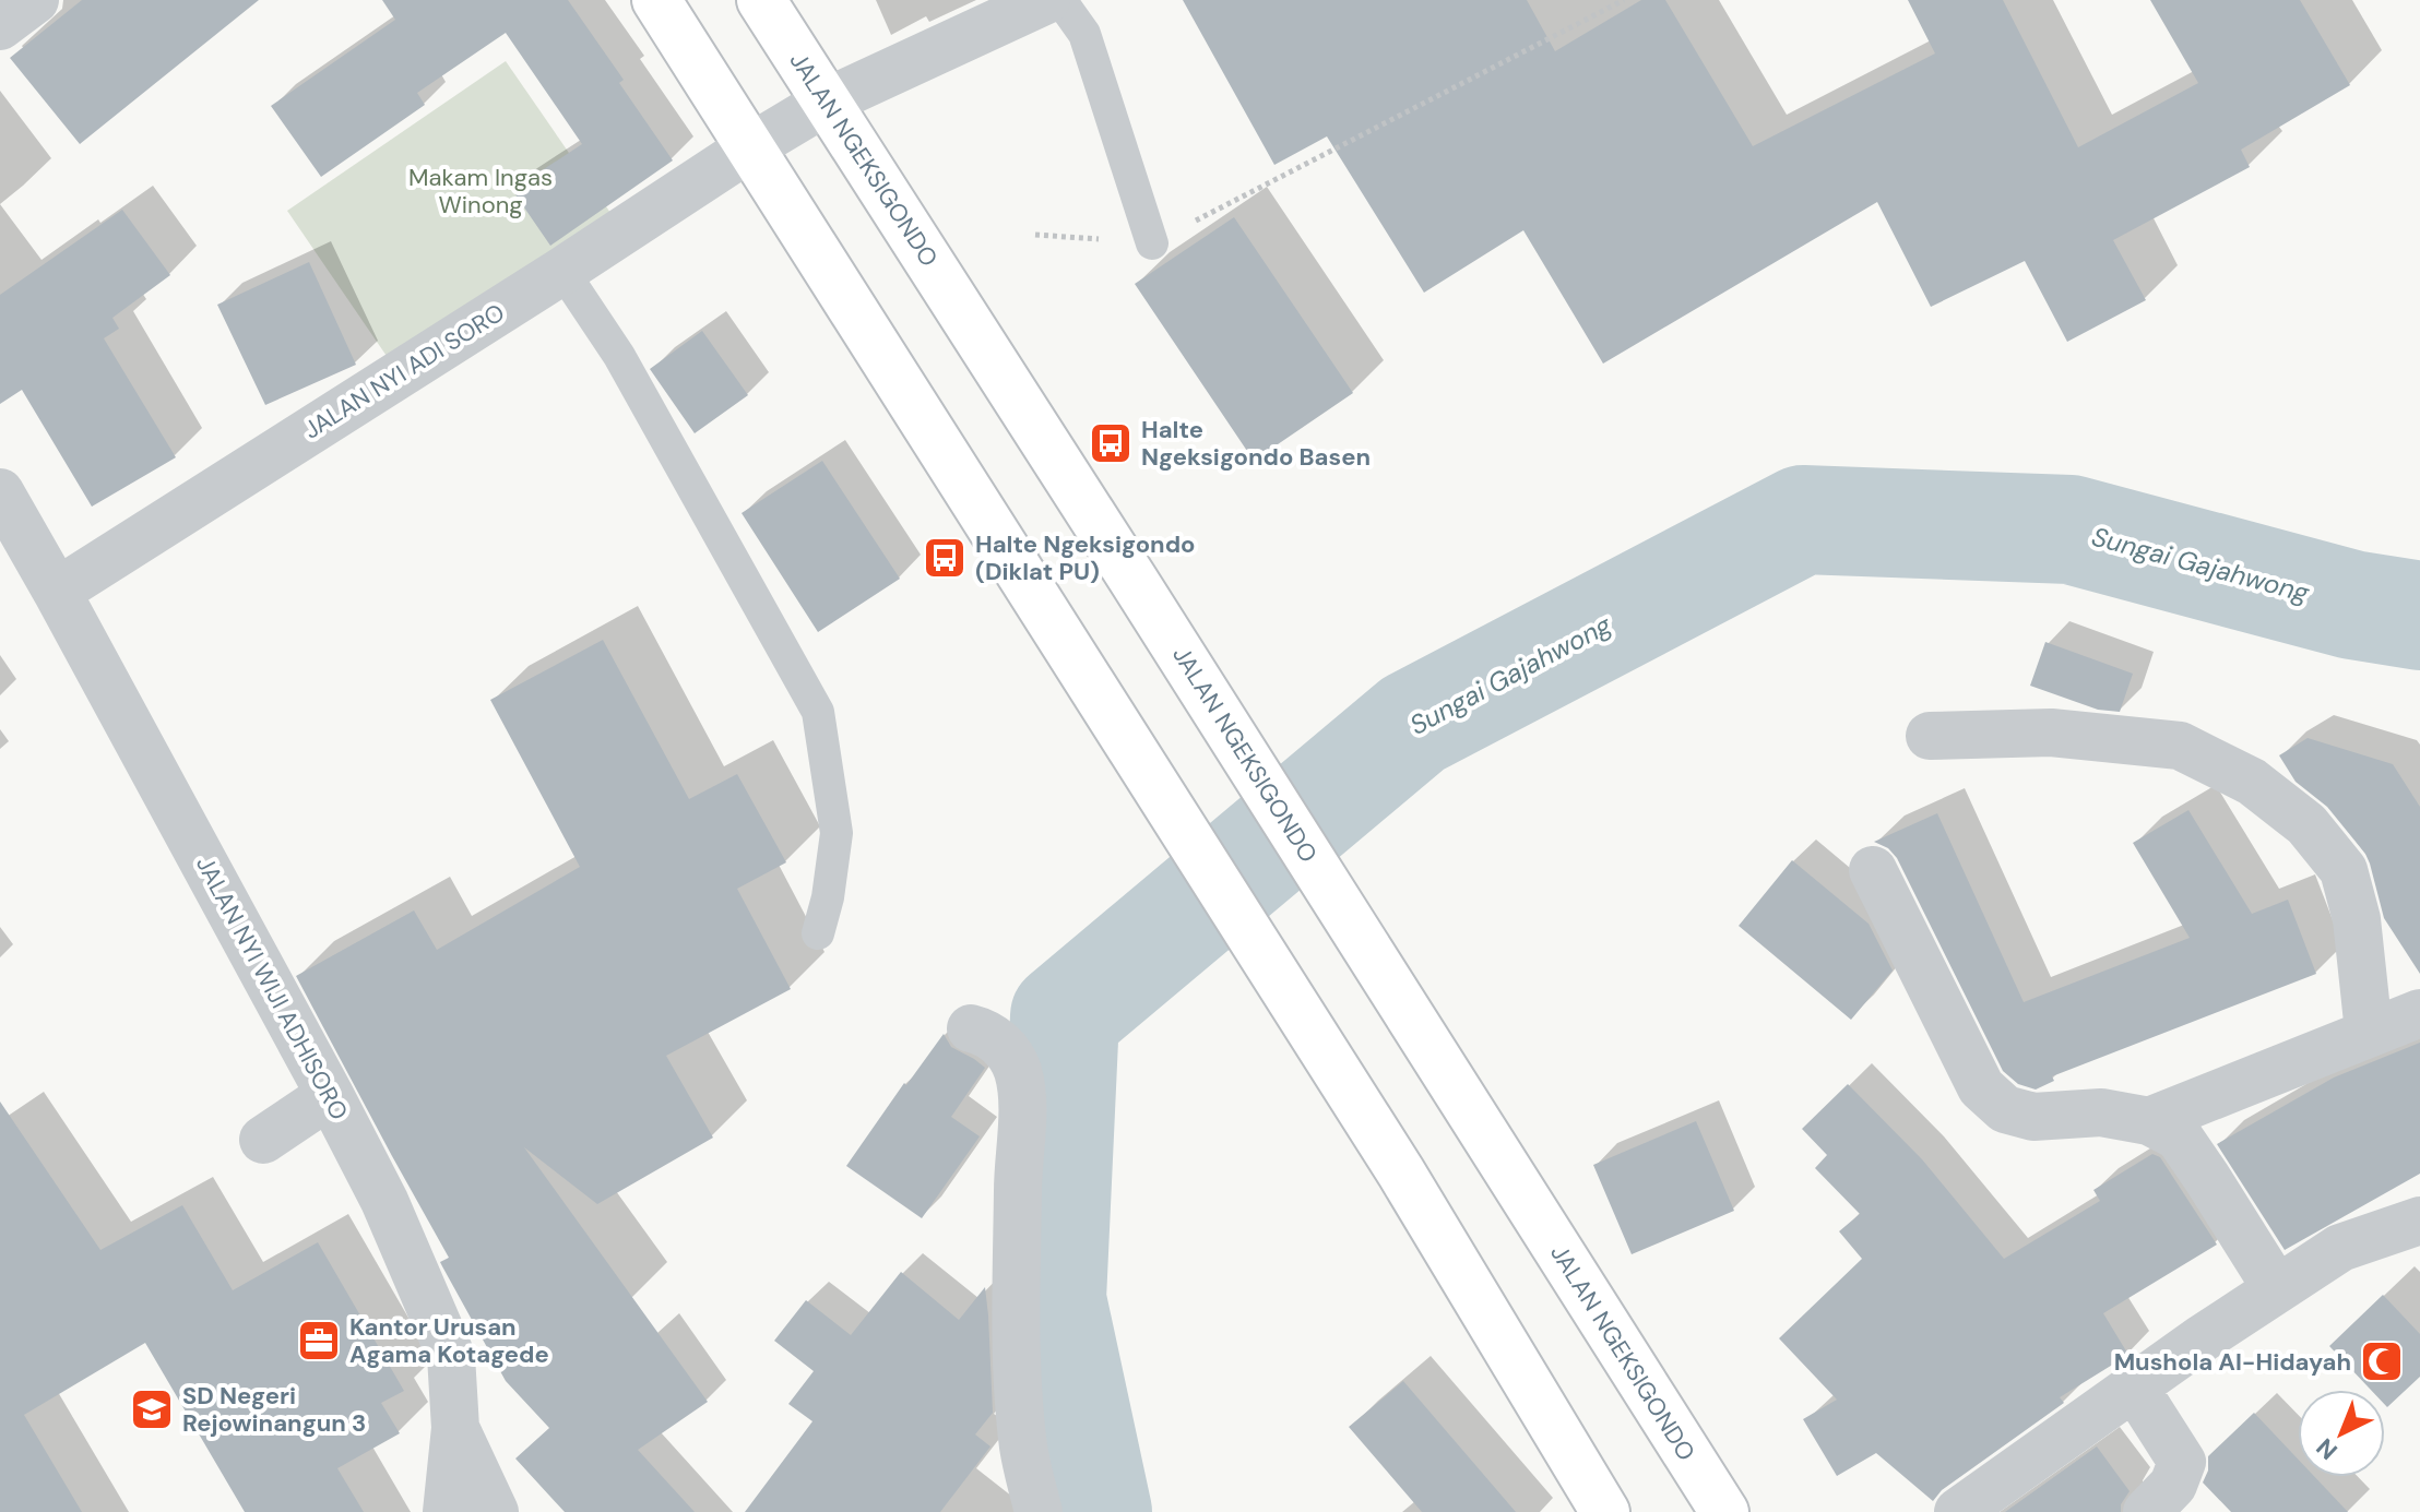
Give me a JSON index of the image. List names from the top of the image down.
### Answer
{
  "streets": {
    "main road": ["JALAN NGEKSIGONDO"],
    "street": ["JALAN NYI ADI SORO", "JALAN NYI WIJI ADHISORO"]
  },
  "crossings": [
    ["JALAN NGEKSIGONDO", "JALAN NYI ADI SORO"],
    ["JALAN NYI ADI SORO", "JALAN NYI WIJI ADHISORO"]
  ],
  "water": ["Sungai Gajahwong"],
  "parks": ["Makam Ingas Winong"],
  "places": {
    "bus stop": ["Halte Ngeksigondo Basen", "Halte Ngeksigondo (Diklat PU)"],
    "office": ["Kantor Urusan Agama Kotagede"],
    "mosque": ["Mushola Al-Hidayah"],
    "school or university": ["SD Negeri Rejowinangun 3"]
  },
  "north": "bottom left"
}
